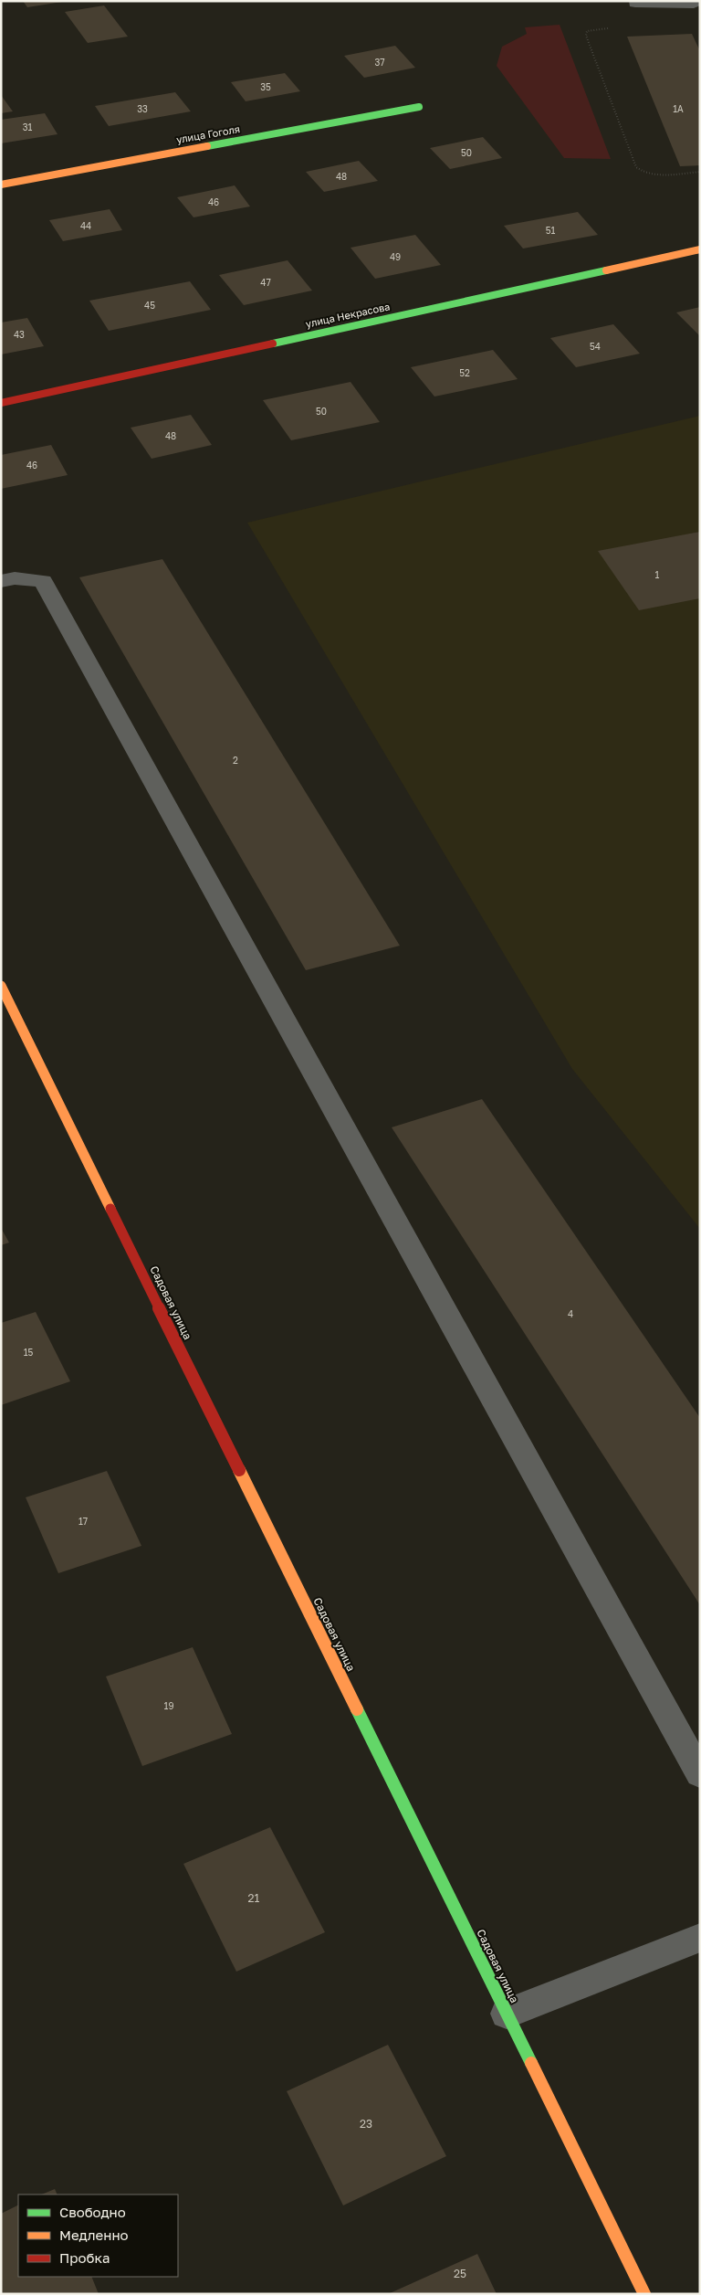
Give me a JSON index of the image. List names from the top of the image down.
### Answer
{
  "streets": {
    "street": ["улица Гоголя", "улица Некрасова", "Садовая улица"]
  },
  "house_numbers": [
    "37",
    "35",
    "33",
    "1А",
    "31",
    "50",
    "48",
    "46",
    "44",
    "51",
    "49",
    "47",
    "45",
    "43",
    "54",
    "52",
    "50",
    "48",
    "46",
    "1",
    "2",
    "4",
    "15",
    "17",
    "19",
    "21",
    "23",
    "25"
  ],
  "legend": ["Свободно", "Медленно", "Пробка"]
}
